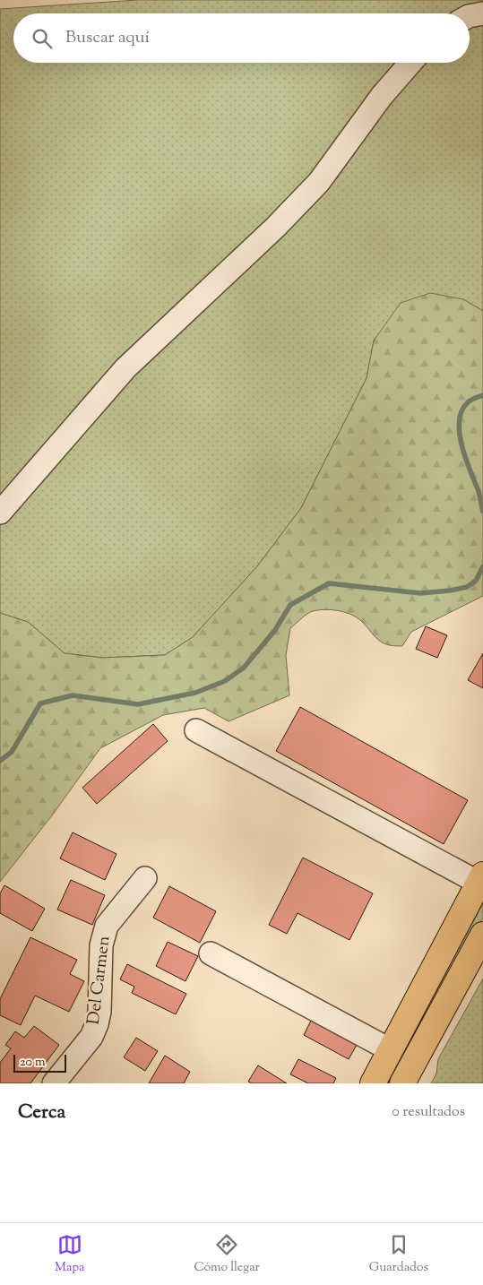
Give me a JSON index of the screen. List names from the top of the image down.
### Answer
{
  "streets": {
    "street": ["Del Carmen"]
  },
  "scale_bar": "20 m",
  "page": {
    "search": "Buscar aquí",
    "scale": "20 m",
    "heading": ["Cerca", "0 resultados"],
    "nav": ["Mapa", "Cómo llegar", "Guardados"]
  }
}
